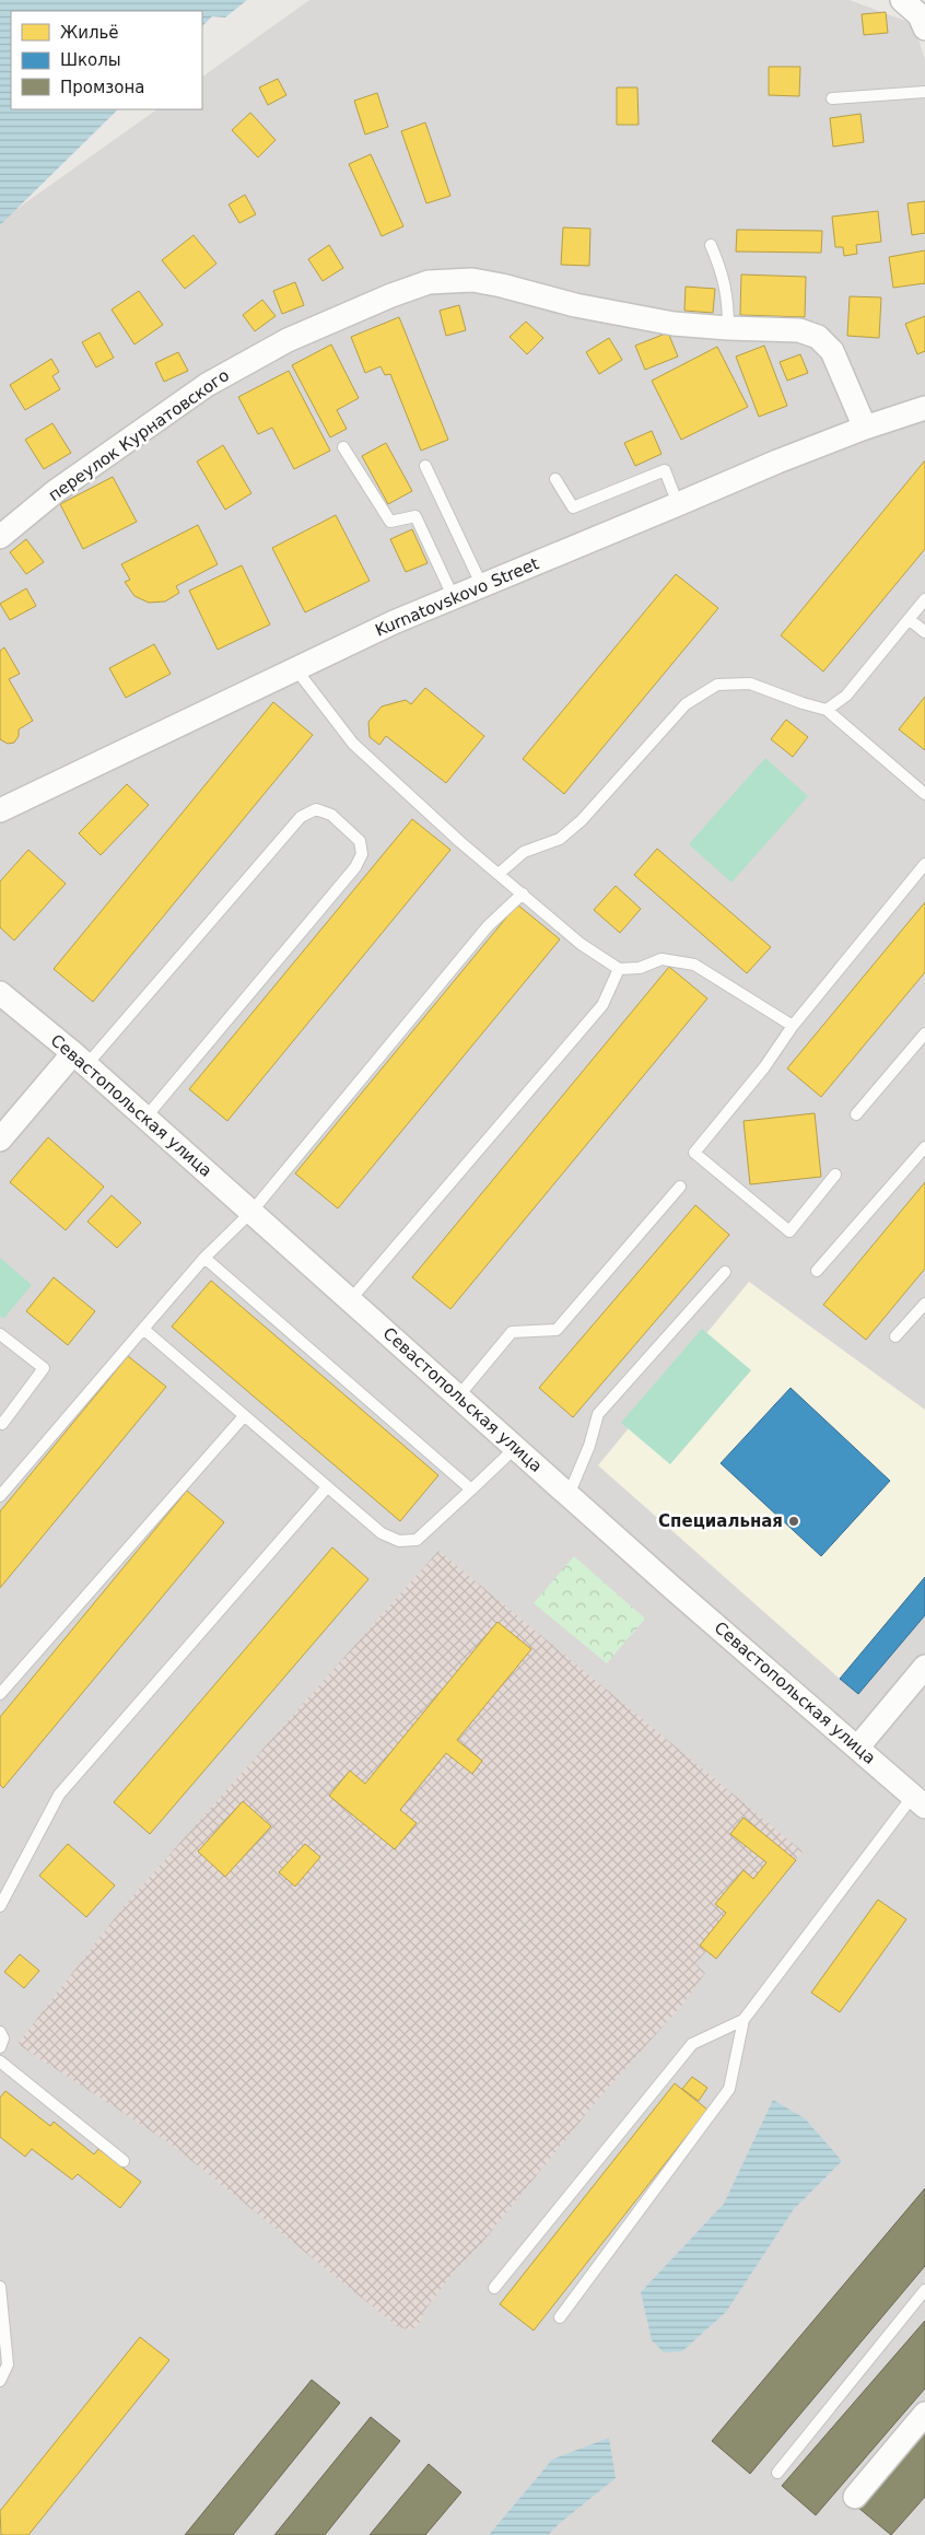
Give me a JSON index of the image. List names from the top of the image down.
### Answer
{
  "streets": {
    "street": ["переулок Курнатовского", "Kurnatovskovo Street", "Севастопольская улица"]
  },
  "crossings": [
    ["переулок Курнатовского", "Kurnatovskovo Street"]
  ],
  "places": ["Специальная"],
  "legend": ["Жильё", "Школы", "Промзона"]
}
